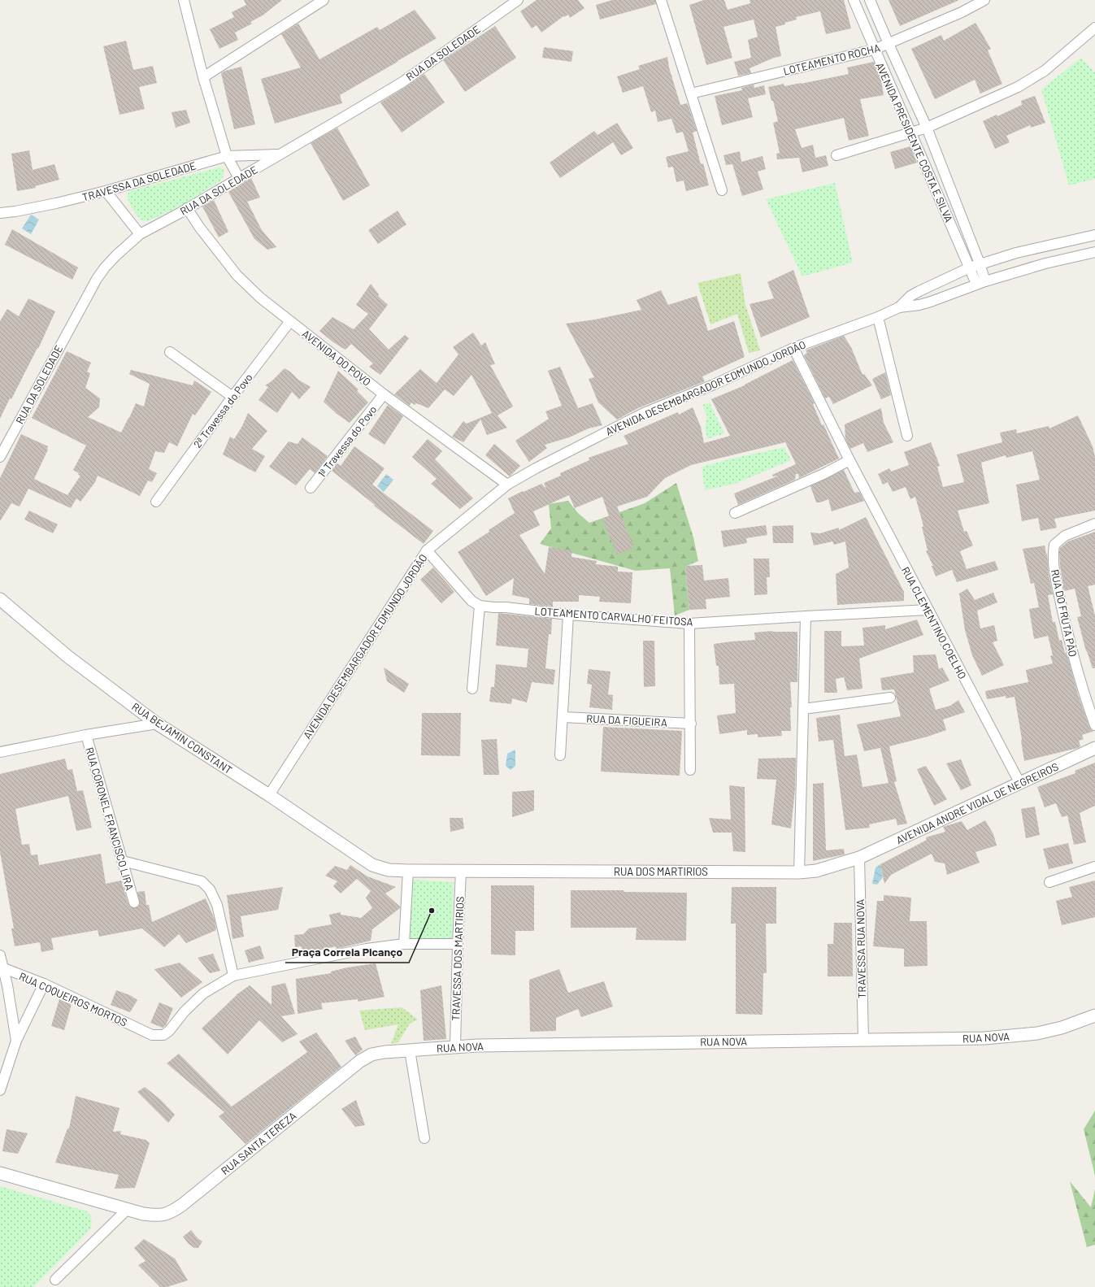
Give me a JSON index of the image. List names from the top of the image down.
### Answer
{
  "streets": {
    "street": [
      "RUA DA SOLEDADE",
      "LOTEAMENTO ROCHA",
      "AVENIDA PRESIDENTE COSTA E SILVA",
      "TRAVESSA DA SOLEDADE",
      "AVENIDA DO POVO",
      "AVENIDA DESEMBARGADOR EDMUNDO JORDÃO",
      "2ª Travessa do Povo",
      "1ª Travessa do Povo",
      "RUA DO FRUTA PÃO",
      "LOTEAMENTO CARVALHO FEITOSA",
      "RUA CLEMENTINO COELHO",
      "RUA DA FIGUEIRA",
      "RUA BEJAMIN CONSTANT",
      "AVENIDA ANDRE VIDAL DE NEGREIROS",
      "RUA CORONEL FRANCISCO LIRA",
      "RUA DOS MARTIRIOS",
      "TRAVESSA RUA NOVA",
      "TRAVESSA DOS MARTIRIOS",
      "RUA COQUEIROS MORTOS",
      "RUA NOVA",
      "RUA SANTA TEREZA"
    ]
  },
  "crossings": [
    ["RUA DA SOLEDADE", "TRAVESSA DA SOLEDADE"],
    ["RUA DA SOLEDADE", "AVENIDA DO POVO"],
    ["LOTEAMENTO ROCHA", "AVENIDA PRESIDENTE COSTA E SILVA"],
    ["AVENIDA PRESIDENTE COSTA E SILVA", "AVENIDA DESEMBARGADOR EDMUNDO JORDÃO"],
    ["AVENIDA DO POVO", "AVENIDA DESEMBARGADOR EDMUNDO JORDÃO"],
    ["AVENIDA DO POVO", "2ª Travessa do Povo"],
    ["AVENIDA DO POVO", "1ª Travessa do Povo"],
    ["AVENIDA DESEMBARGADOR EDMUNDO JORDÃO", "RUA CLEMENTINO COELHO"],
    ["AVENIDA DESEMBARGADOR EDMUNDO JORDÃO", "RUA BEJAMIN CONSTANT"],
    ["LOTEAMENTO CARVALHO FEITOSA", "RUA CLEMENTINO COELHO"],
    ["RUA CLEMENTINO COELHO", "AVENIDA ANDRE VIDAL DE NEGREIROS"],
    ["RUA BEJAMIN CONSTANT", "RUA DOS MARTIRIOS"],
    ["AVENIDA ANDRE VIDAL DE NEGREIROS", "RUA DOS MARTIRIOS"],
    ["AVENIDA ANDRE VIDAL DE NEGREIROS", "TRAVESSA RUA NOVA"],
    ["RUA DOS MARTIRIOS", "TRAVESSA RUA NOVA"],
    ["RUA DOS MARTIRIOS", "TRAVESSA DOS MARTIRIOS"],
    ["TRAVESSA RUA NOVA", "RUA NOVA"],
    ["TRAVESSA DOS MARTIRIOS", "RUA COQUEIROS MORTOS"],
    ["TRAVESSA DOS MARTIRIOS", "RUA NOVA"],
    ["RUA NOVA", "RUA SANTA TEREZA"]
  ],
  "places": ["Praça Correia Picanço"]
}
